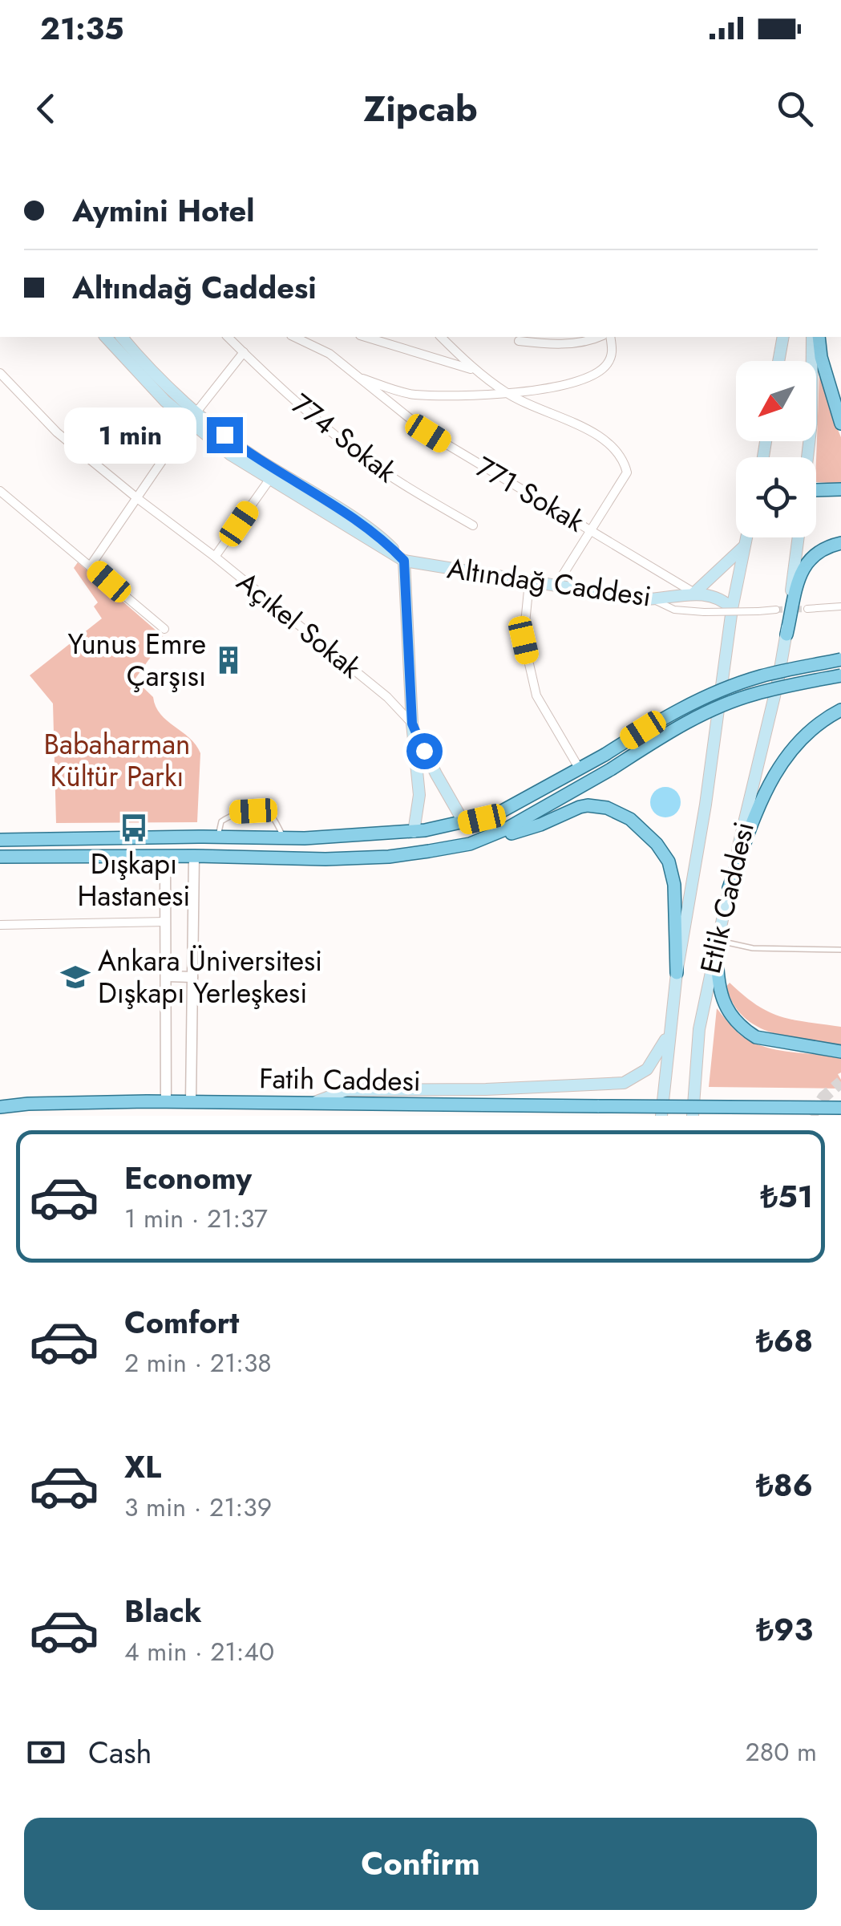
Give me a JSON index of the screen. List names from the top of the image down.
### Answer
{
  "streets": {
    "main road": ["Altındağ Caddesi", "Etlik Caddesi", "Fatih Caddesi"],
    "street": ["774 Sokak", "771 Sokak", "Açıkel Sokak"]
  },
  "crossings": [
    ["771 Sokak", "Altındağ Caddesi"]
  ],
  "parks": ["Babaharman Kültür Parkı"],
  "places": {
    "building": ["Yunus Emre Çarşısı"],
    "bus stop": ["Dışkapı Hastanesi"],
    "school or university": ["Ankara Üniversitesi Dışkapı Yerleşkesi"]
  },
  "north": "bottom left",
  "page": {
    "status": "21:35",
    "header": "Zipcab",
    "banner": ["Aymini Hotel", "Altındağ Caddesi"],
    "bubble": "1 min",
    "list": [
      {
        "name": "Economy",
        "note": "1 min · 21:37",
        "value": "₺51"
      },
      {
        "name": "Comfort",
        "note": "2 min · 21:38",
        "value": "₺68"
      },
      {
        "name": "XL",
        "note": "3 min · 21:39",
        "value": "₺86"
      },
      {
        "name": "Black",
        "note": "4 min · 21:40",
        "value": "₺93"
      }
    ],
    "pay": ["Cash", "280 m"],
    "buttons": "Confirm"
  }
}
